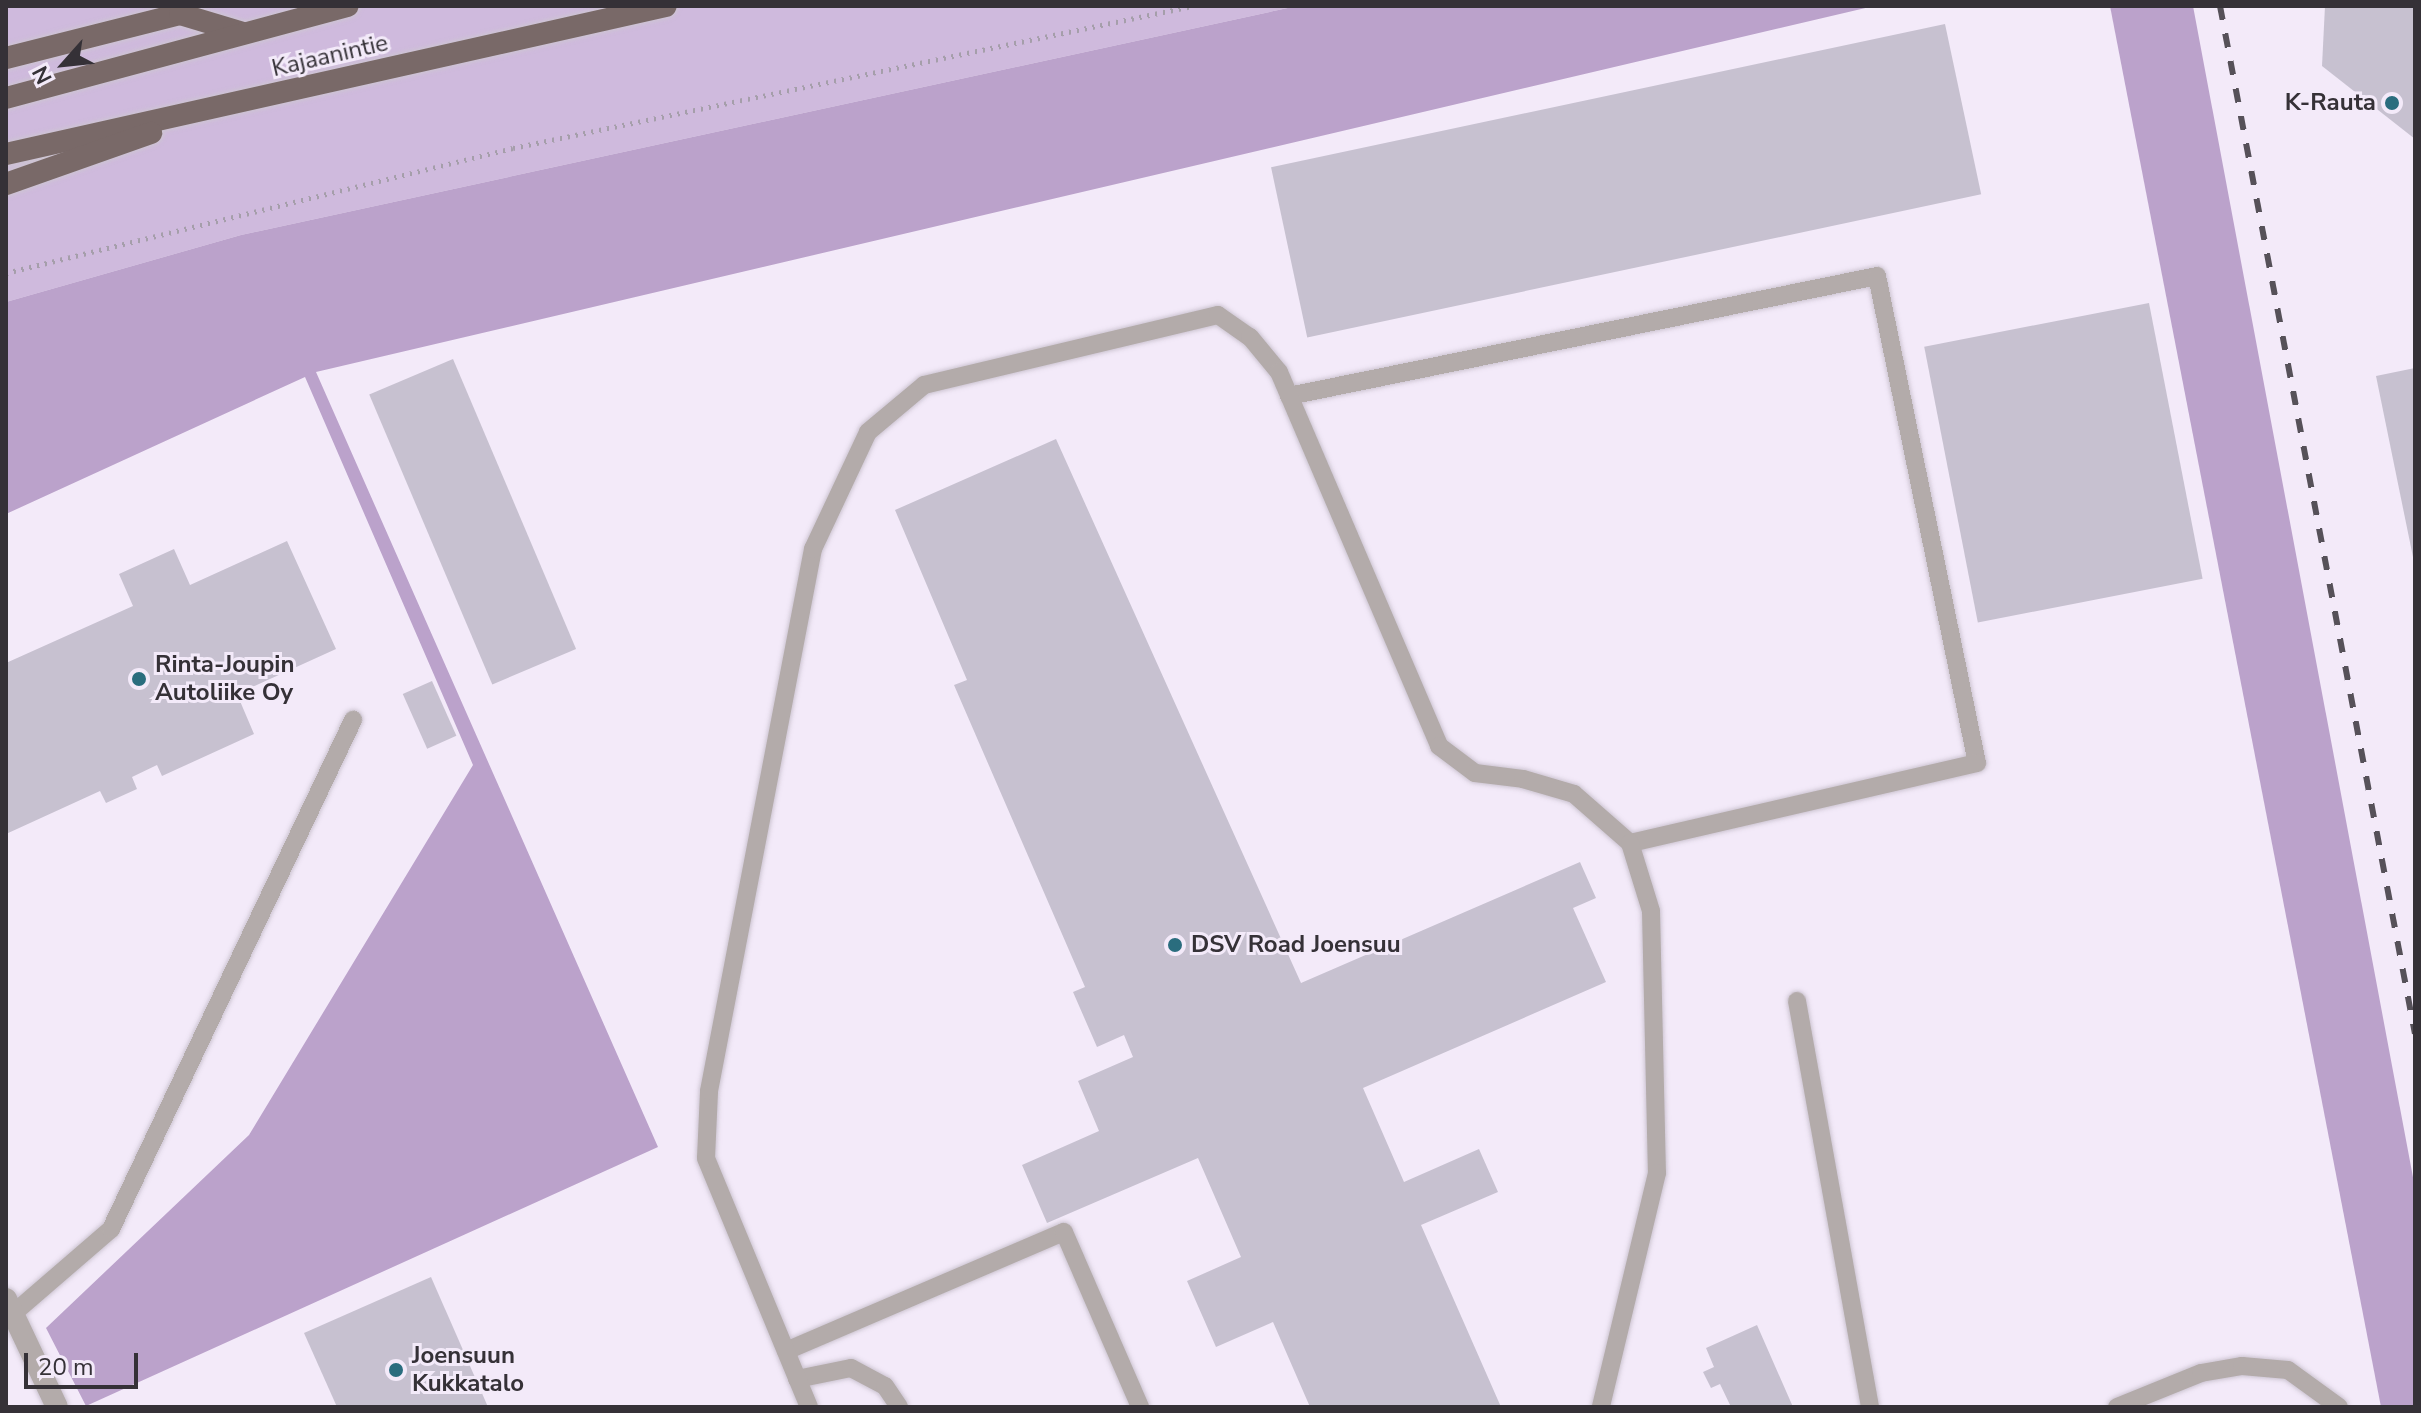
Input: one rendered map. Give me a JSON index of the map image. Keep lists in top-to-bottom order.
{
  "streets": {
    "highway": ["Kajaanintie"]
  },
  "places": [
    "K-Rauta",
    "Rinta-Joupin Autoliike Oy",
    "DSV Road Joensuu",
    "Joensuun Kukkatalo"
  ],
  "scale_bar": "20 m",
  "north": "bottom left"
}
